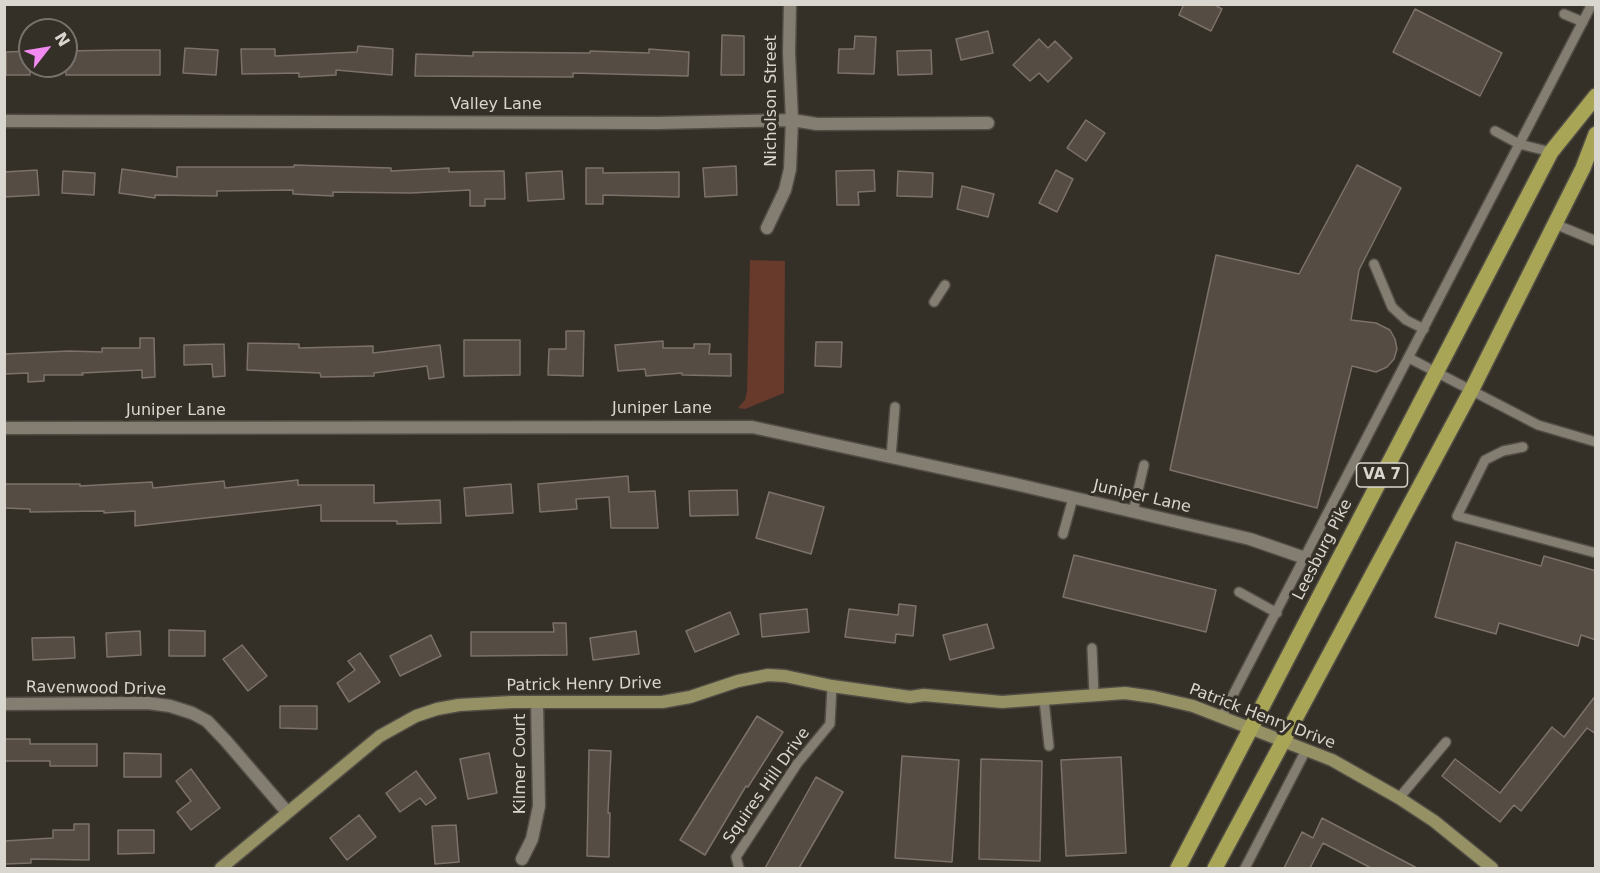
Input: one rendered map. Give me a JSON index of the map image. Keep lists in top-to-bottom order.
{
  "streets": {
    "main road": ["VA 7", "Leesburg Pike"],
    "street": [
      "Nicholson Street",
      "Valley Lane",
      "Juniper Lane",
      "Patrick Henry Drive",
      "Ravenwood Drive",
      "Kilmer Court"
    ],
    "lane": ["Squires Hill Drive"]
  },
  "crossings": [
    ["Nicholson Street", "Valley Lane"],
    ["VA 7", "Patrick Henry Drive"],
    ["Leesburg Pike", "Patrick Henry Drive"],
    ["Patrick Henry Drive", "Ravenwood Drive"],
    ["Patrick Henry Drive", "Kilmer Court"],
    ["Patrick Henry Drive", "Squires Hill Drive"]
  ],
  "north": "top right"
}
